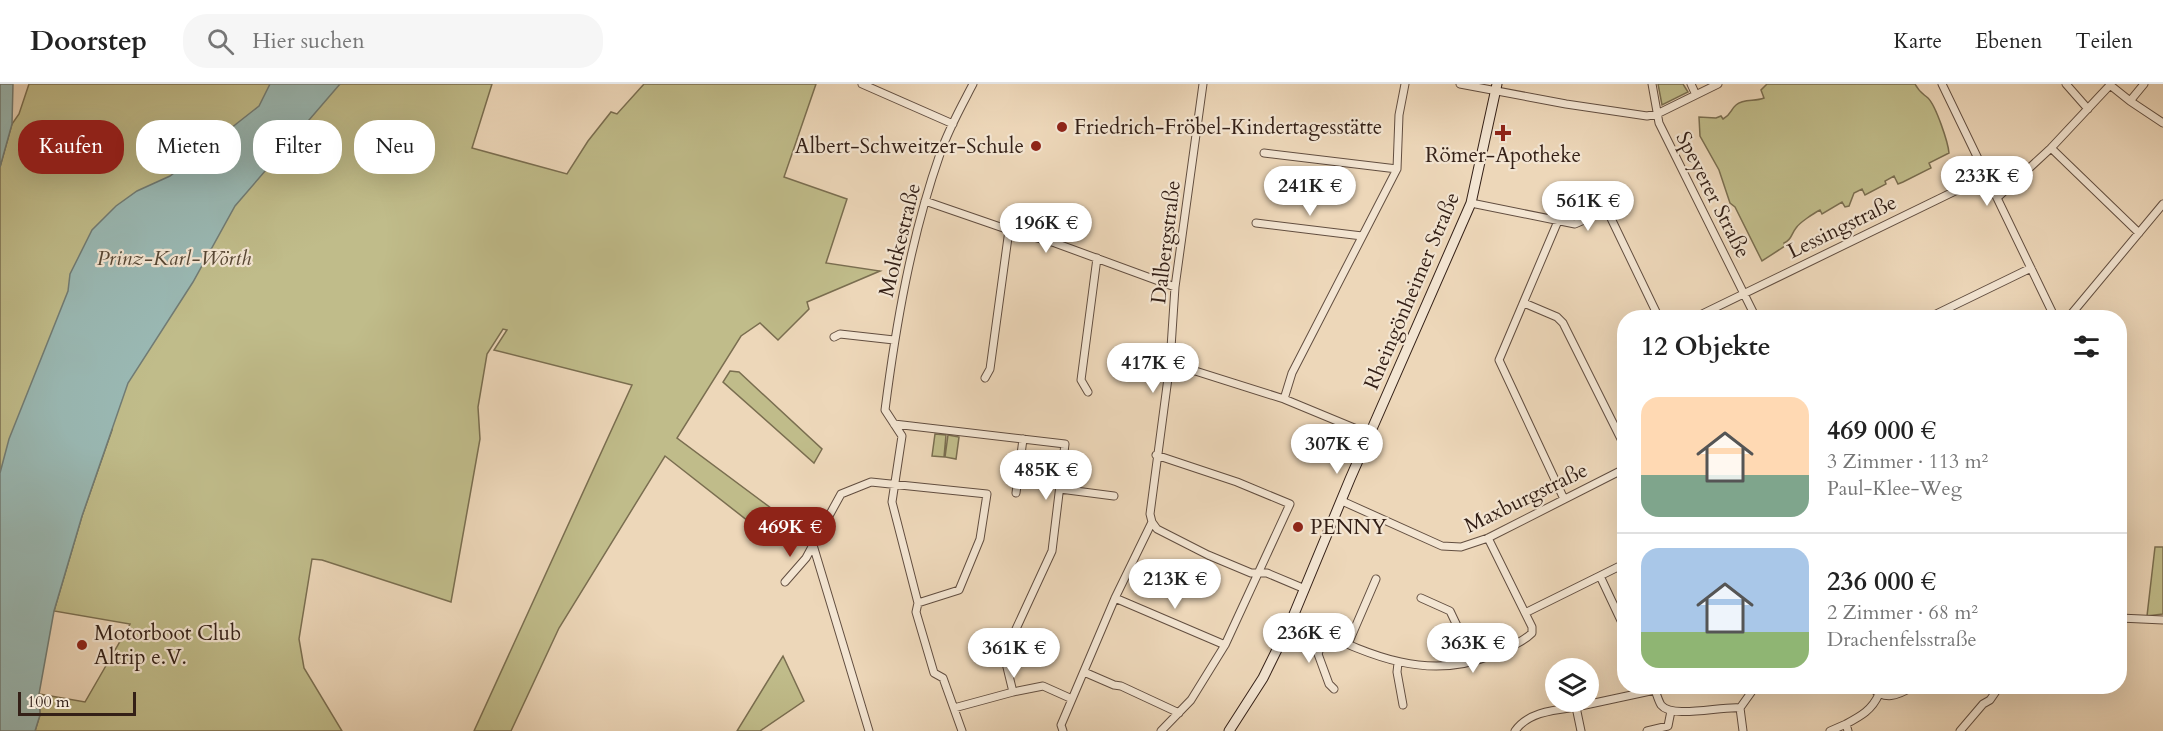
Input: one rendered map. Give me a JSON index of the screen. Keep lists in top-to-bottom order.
{
  "streets": {
    "street": [
      "Speyerer Straße",
      "Lessingstraße",
      "Moltkestraße",
      "Dalbergstraße",
      "Rheingönheimer Straße",
      "Maxburgstraße"
    ]
  },
  "crossings": [
    ["Speyerer Straße", "Lessingstraße"],
    ["Rheingönheimer Straße", "Maxburgstraße"]
  ],
  "parks": ["Prinz-Karl-Wörth"],
  "places": {
    "other": [
      "Friedrich-Fröbel-Kindertagesstätte",
      "Albert-Schweitzer-Schule",
      "PENNY",
      "Motorboot Club Altrip e.V."
    ],
    "health": ["Römer-Apotheke"]
  },
  "scale_bar": "100 m",
  "page": {
    "header": "Doorstep",
    "search": "Hier suchen",
    "nav": ["Karte", "Ebenen", "Teilen"],
    "chip": [
      "Kaufen",
      "Mieten",
      "Filter",
      "Neu"
    ],
    "price": [
      "233K €",
      "241K €",
      "561K €",
      "196K €",
      "417K €",
      "307K €",
      "485K €",
      "469K €",
      "213K €",
      "236K €",
      "363K €",
      "361K €"
    ],
    "heading": "12 Objekte",
    "list": [
      {
        "name": "469 000 €",
        "note": "3 Zimmer · 113 m² · Paul-Klee-Weg"
      },
      {
        "name": "236 000 €",
        "note": "2 Zimmer · 68 m² · Drachenfelsstraße"
      }
    ],
    "scale": "100 m"
  }
}
